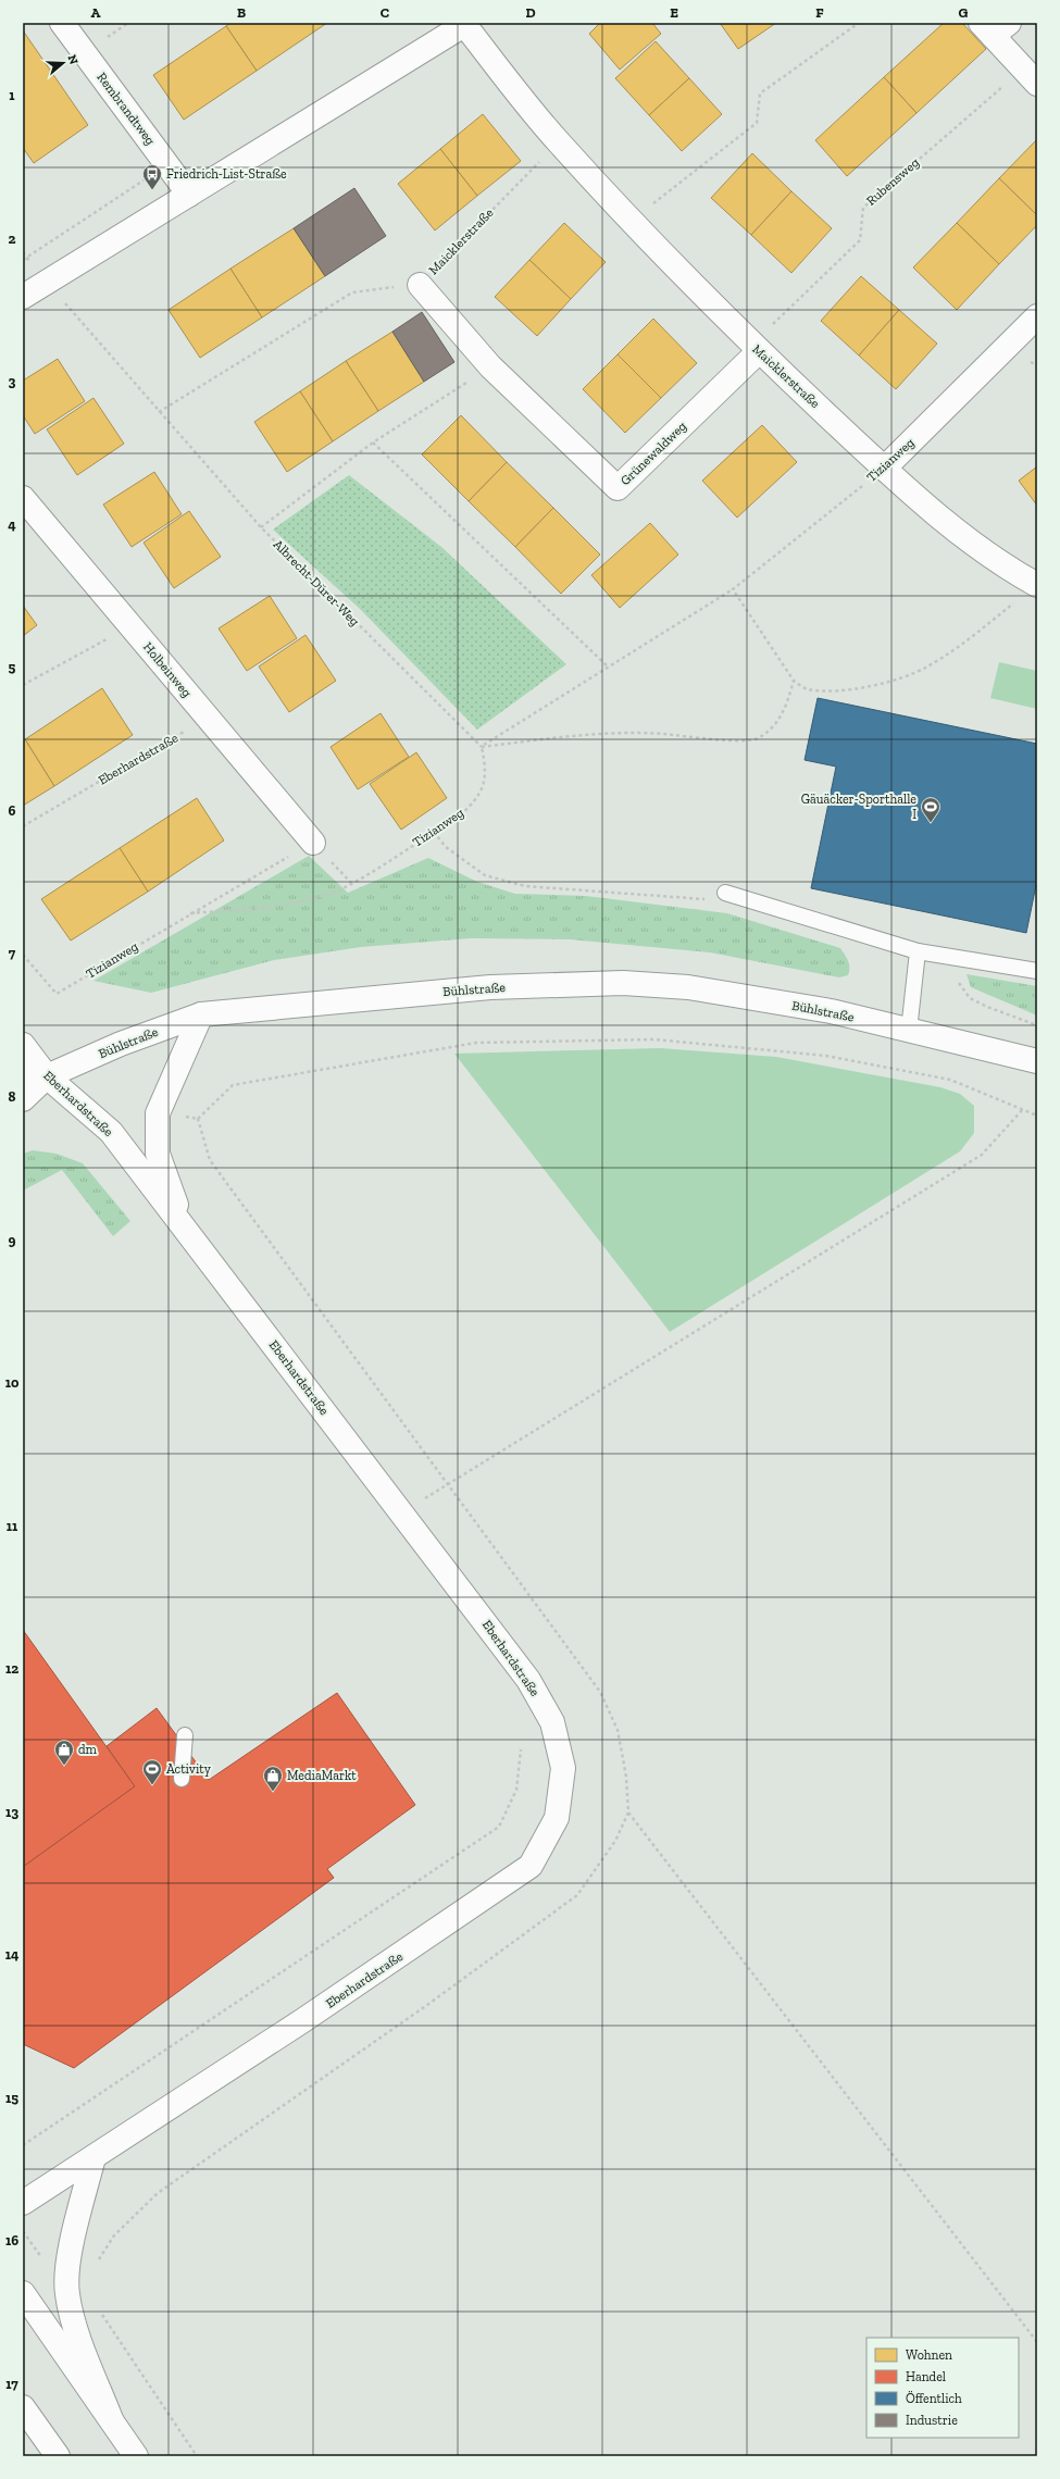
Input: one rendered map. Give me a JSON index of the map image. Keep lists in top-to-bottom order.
{
  "streets": {
    "main road": [
      "Rembrandtweg",
      "Maicklerstraße",
      "Grünewaldweg",
      "Tizianweg",
      "Holbeinweg",
      "Eberhardstraße",
      "Bühlstraße"
    ],
    "path": ["Rubensweg", "Albrecht-Dürer-Weg"]
  },
  "crossings": [
    ["Rubensweg", "Maicklerstraße"],
    ["Rubensweg", "Grünewaldweg"],
    ["Maicklerstraße", "Grünewaldweg"],
    ["Maicklerstraße", "Tizianweg"],
    ["Tizianweg", "Albrecht-Dürer-Weg"],
    ["Tizianweg", "Holbeinweg"],
    ["Holbeinweg", "Eberhardstraße"],
    ["Eberhardstraße", "Bühlstraße"]
  ],
  "places": {
    "bus stop": ["Friedrich-List-Straße"],
    "sports": ["Gäuäcker-Sporthalle I", "Activity"],
    "shop": ["dm", "MediaMarkt"]
  },
  "legend": [
    "Wohnen",
    "Handel",
    "Öffentlich",
    "Industrie"
  ],
  "north": "right",
  "grid": {
    "columns": [
      "A",
      "B",
      "C",
      "D",
      "E",
      "F",
      "G"
    ],
    "rows": [
      "1",
      "2",
      "3",
      "4",
      "5",
      "6",
      "7",
      "8",
      "9",
      "10",
      "11",
      "12",
      "13",
      "14",
      "15",
      "16",
      "17"
    ]
  }
}
